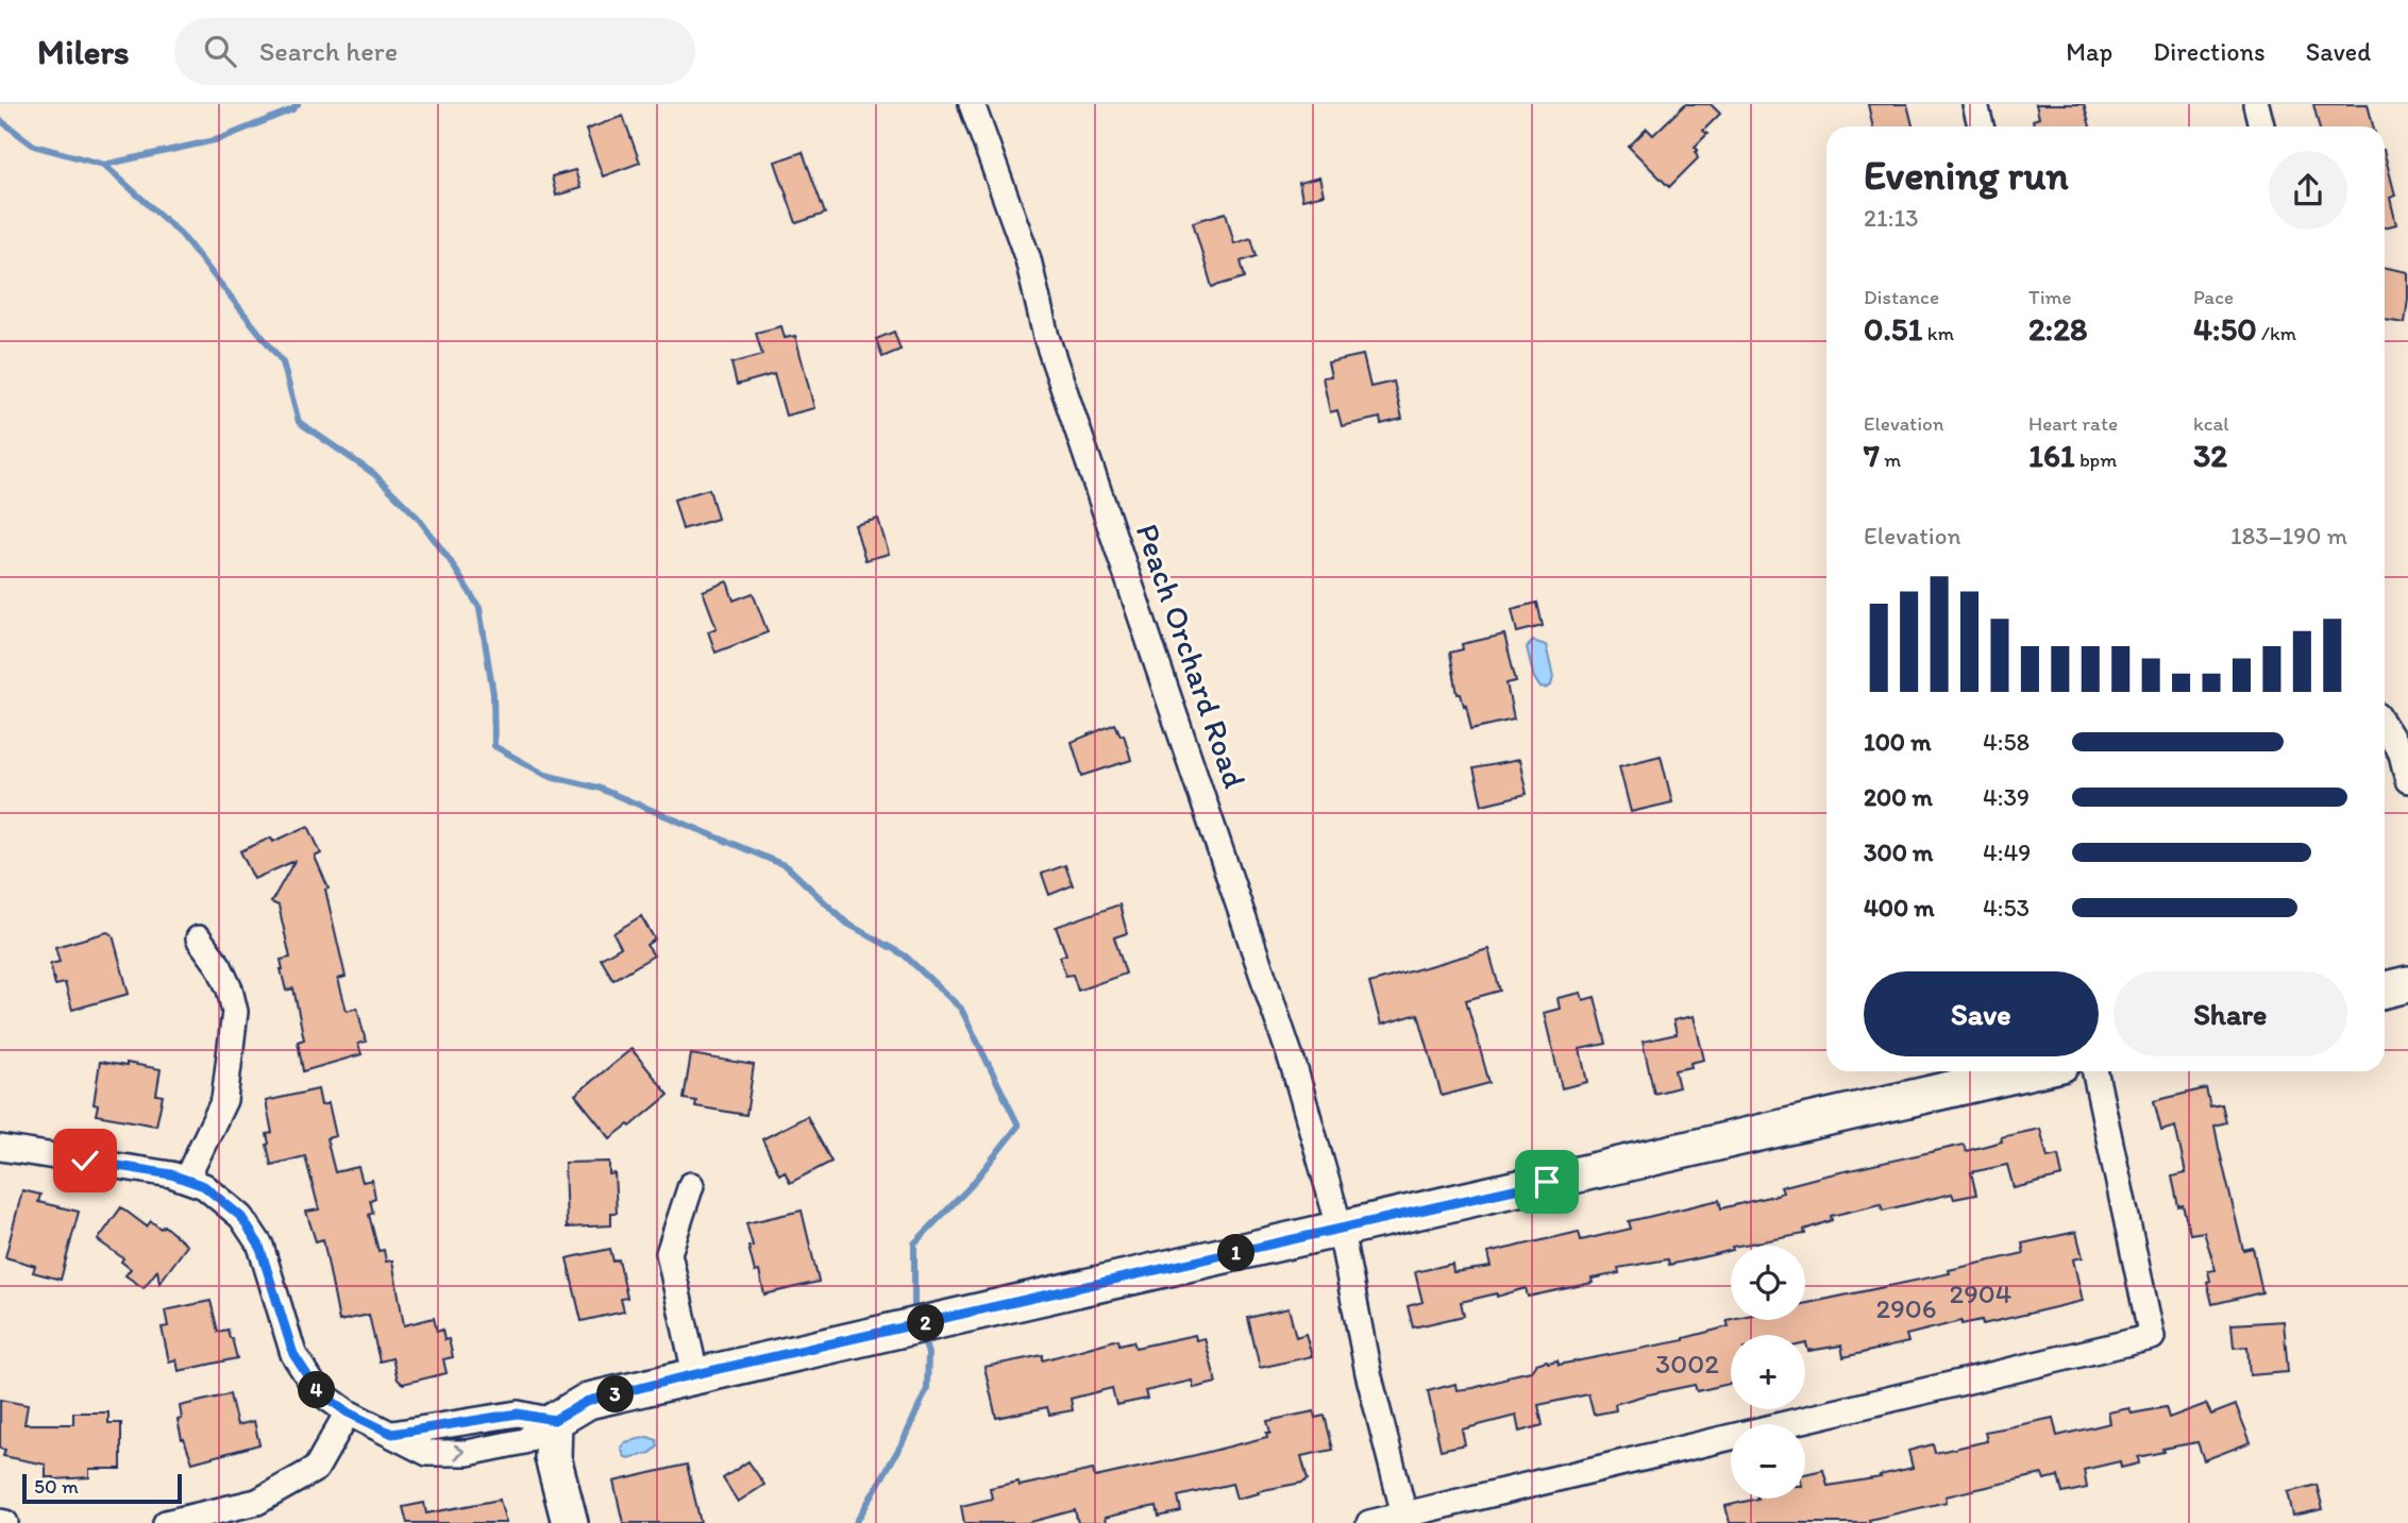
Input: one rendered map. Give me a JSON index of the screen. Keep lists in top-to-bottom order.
{
  "streets": {
    "street": ["Peach Orchard Road"]
  },
  "house_numbers": ["2904", "2906", "3002"],
  "scale_bar": "50 m",
  "page": {
    "header": "Milers",
    "search": "Search here",
    "nav": ["Map", "Directions", "Saved"],
    "heading": ["Evening run", "21:13"],
    "stats": [
      ["Distance", "0.51 km"],
      ["Time", "2:28"],
      ["Pace", "4:50 /km"],
      ["Elevation", "7 m"],
      ["Heart rate", "161 bpm"],
      ["kcal", "32"]
    ],
    "chart": ["Elevation", "183–190 m"],
    "list": [
      {
        "name": "100 m",
        "note": "4:58"
      },
      {
        "name": "200 m",
        "note": "4:39"
      },
      {
        "name": "300 m",
        "note": "4:49"
      },
      {
        "name": "400 m",
        "note": "4:53"
      }
    ],
    "buttons": ["Save", "Share"],
    "pins": [
      "1",
      "2",
      "4",
      "3"
    ],
    "map_buttons": ["+", "−"],
    "scale": "50 m"
  }
}
